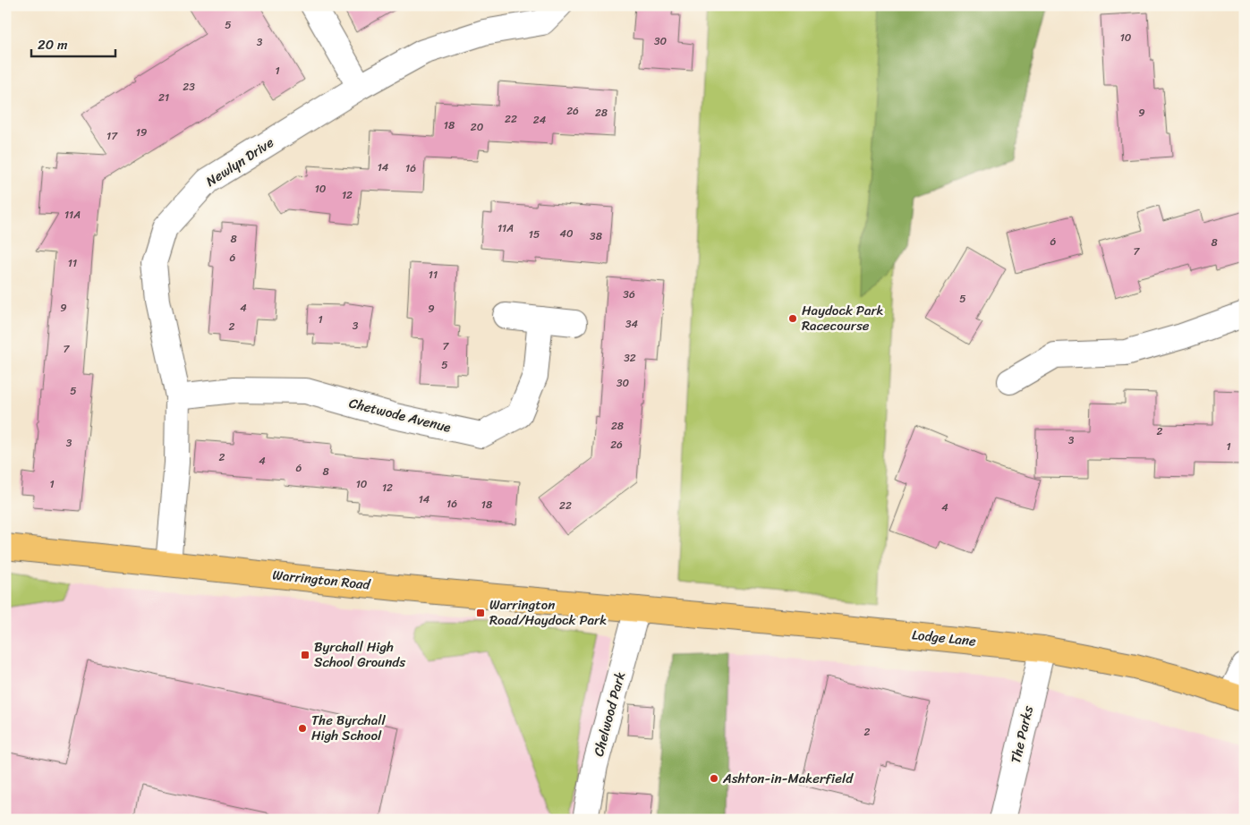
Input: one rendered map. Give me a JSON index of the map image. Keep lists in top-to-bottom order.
{
  "streets": {
    "main road": ["Warrington Road", "Lodge Lane"],
    "street": [
      "Newlyn Drive",
      "Chetwode Avenue",
      "Chelwood Park",
      "The Parks"
    ]
  },
  "crossings": [
    ["Newlyn Drive", "Chetwode Avenue"],
    ["Newlyn Drive", "Warrington Road"],
    ["Warrington Road", "Lodge Lane"],
    ["Warrington Road", "Chelwood Park"],
    ["Lodge Lane", "Chelwood Park"],
    ["Lodge Lane", "The Parks"]
  ],
  "places": {
    "other": ["Haydock Park Racecourse", "The Byrchall High School", "Ashton-in-Makerfield"],
    "transit": ["Warrington Road/Haydock Park", "Byrchall High School Grounds"]
  },
  "house_numbers": [
    "5",
    "10",
    "30",
    "3",
    "1",
    "23",
    "21",
    "26",
    "28",
    "9",
    "22",
    "24",
    "18",
    "20",
    "19",
    "17",
    "14",
    "16",
    "10",
    "12",
    "11A",
    "11A",
    "40",
    "15",
    "38",
    "8",
    "6",
    "8",
    "7",
    "6",
    "11",
    "11",
    "36",
    "5",
    "9",
    "4",
    "9",
    "1",
    "34",
    "3",
    "2",
    "7",
    "7",
    "32",
    "5",
    "30",
    "5",
    "28",
    "2",
    "3",
    "3",
    "26",
    "1",
    "2",
    "4",
    "6",
    "8",
    "1",
    "10",
    "12",
    "14",
    "16",
    "18",
    "22",
    "4",
    "2"
  ],
  "scale_bar": "20 m"
}
